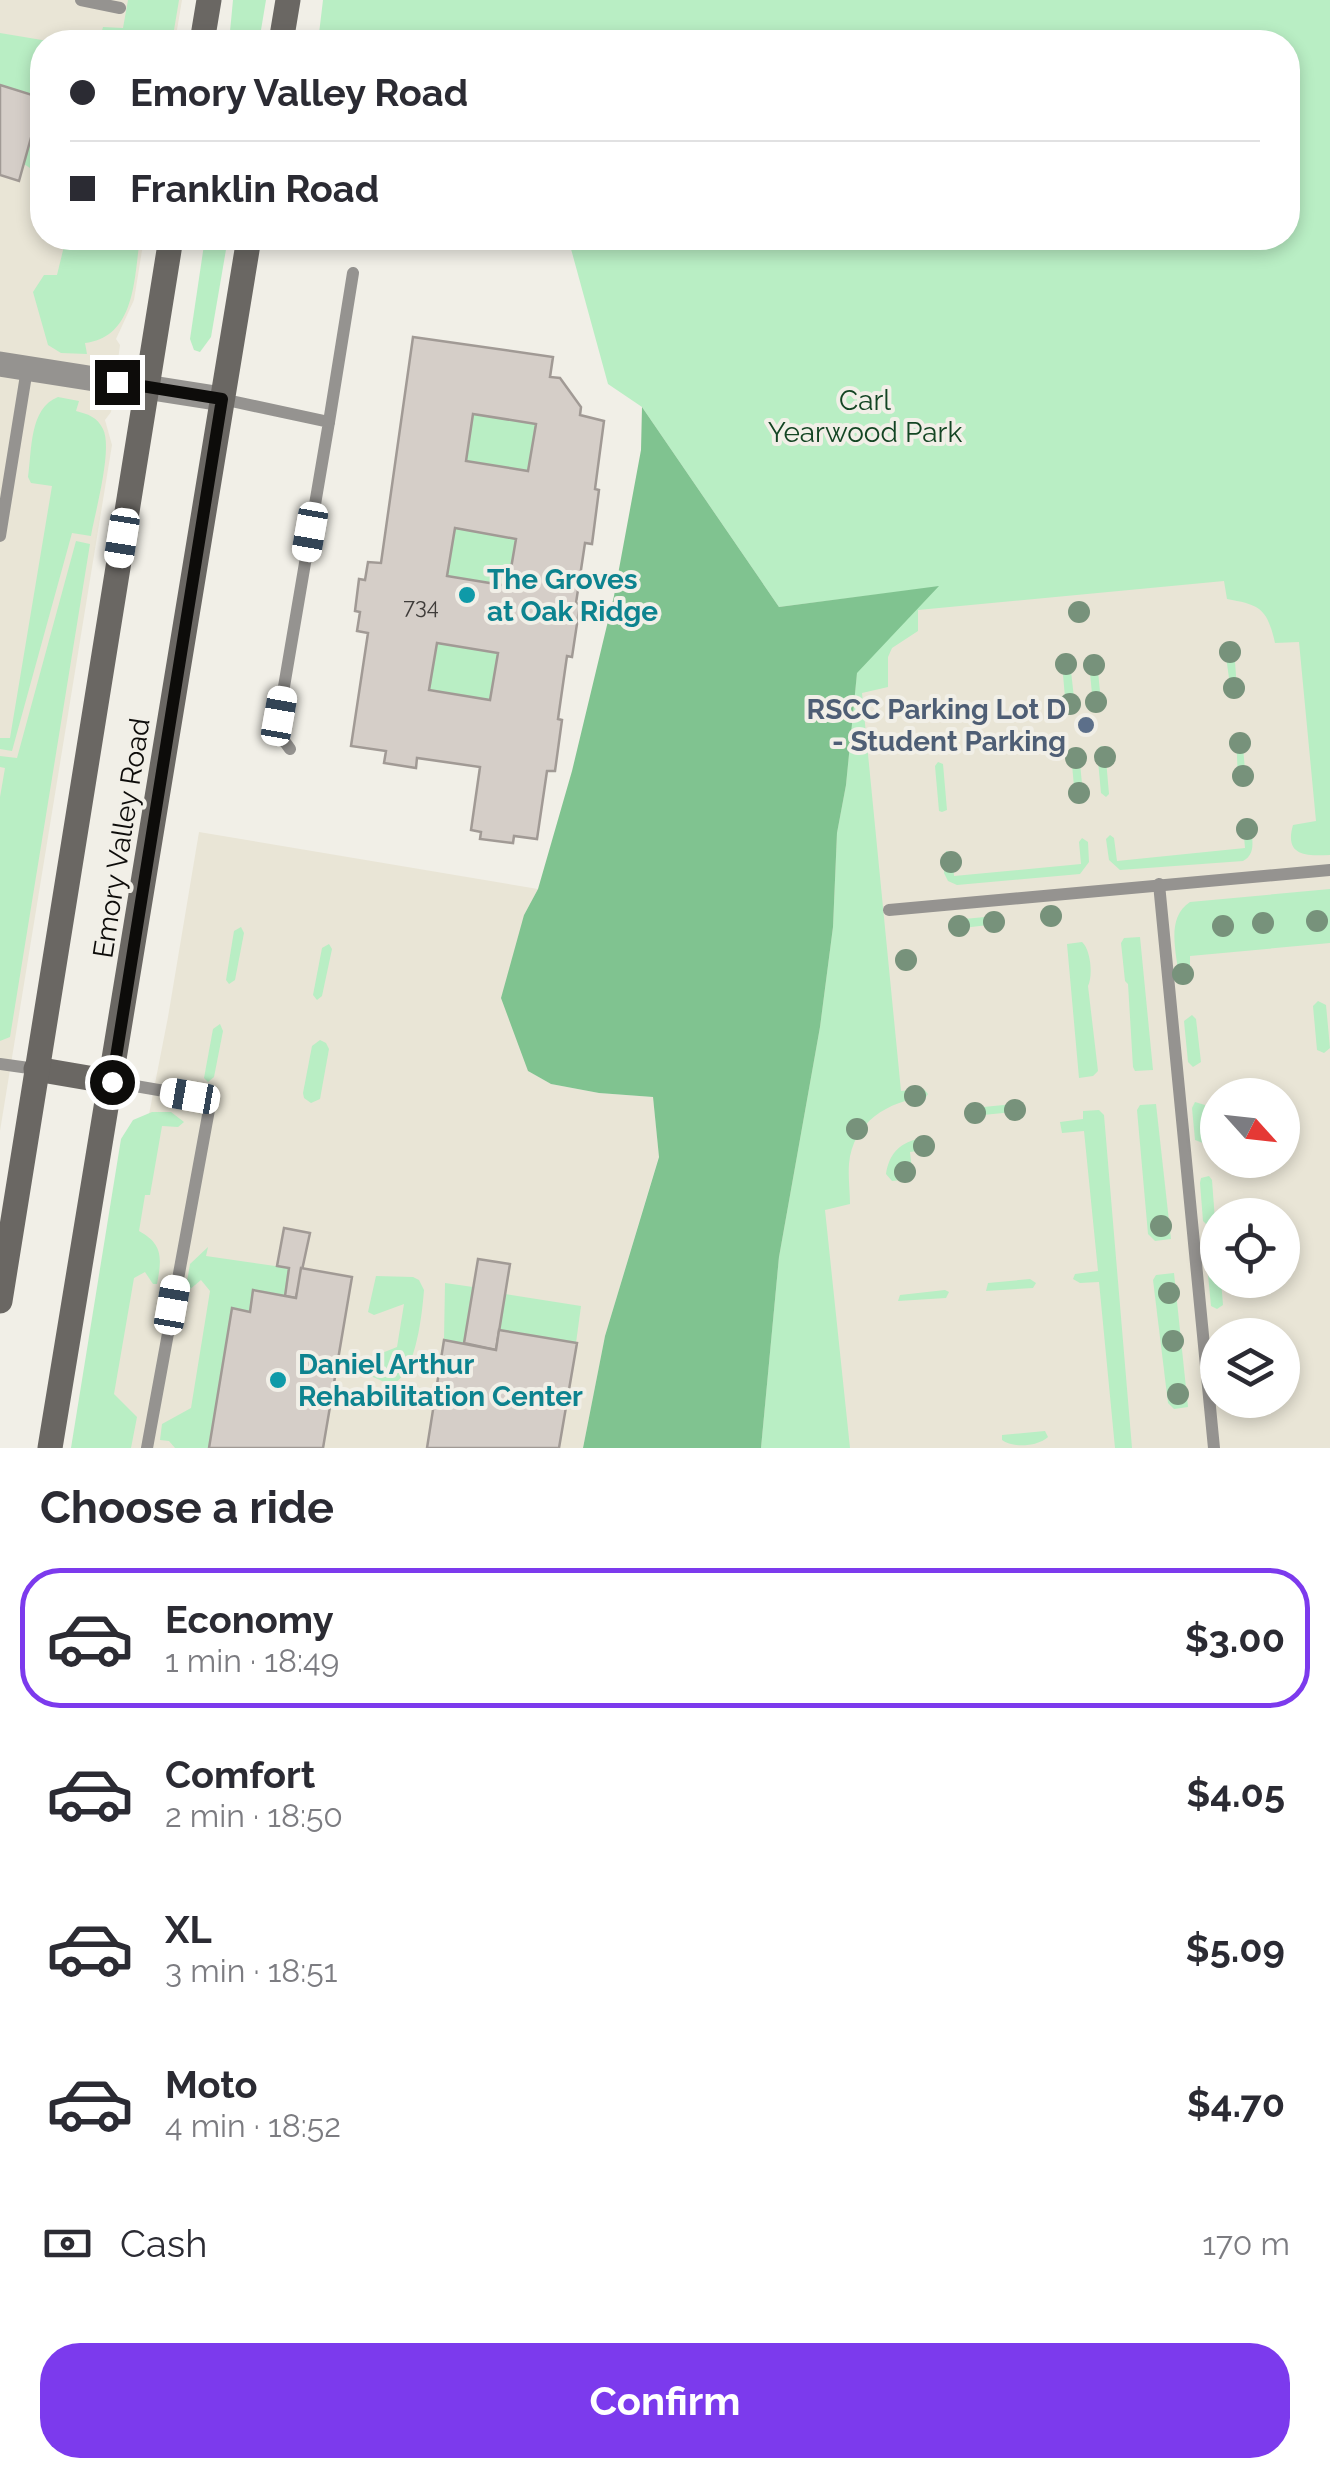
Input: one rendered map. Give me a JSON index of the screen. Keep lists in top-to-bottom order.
{
  "streets": {
    "main road": ["Emory Valley Road"]
  },
  "parks": ["Carl Yearwood Park"],
  "places": ["The Groves at Oak Ridge", "RSCC Parking Lot D - Student Parking", "Daniel Arthur Rehabilitation Center"],
  "house_numbers": ["734"],
  "north": "bottom right",
  "page": {
    "banner": ["Emory Valley Road", "Franklin Road"],
    "heading": "Choose a ride",
    "list": [
      {
        "name": "Economy",
        "note": "1 min · 18:49",
        "value": "$3.00"
      },
      {
        "name": "Comfort",
        "note": "2 min · 18:50",
        "value": "$4.05"
      },
      {
        "name": "XL",
        "note": "3 min · 18:51",
        "value": "$5.09"
      },
      {
        "name": "Moto",
        "note": "4 min · 18:52",
        "value": "$4.70"
      }
    ],
    "pay": ["Cash", "170 m"],
    "buttons": "Confirm"
  }
}
